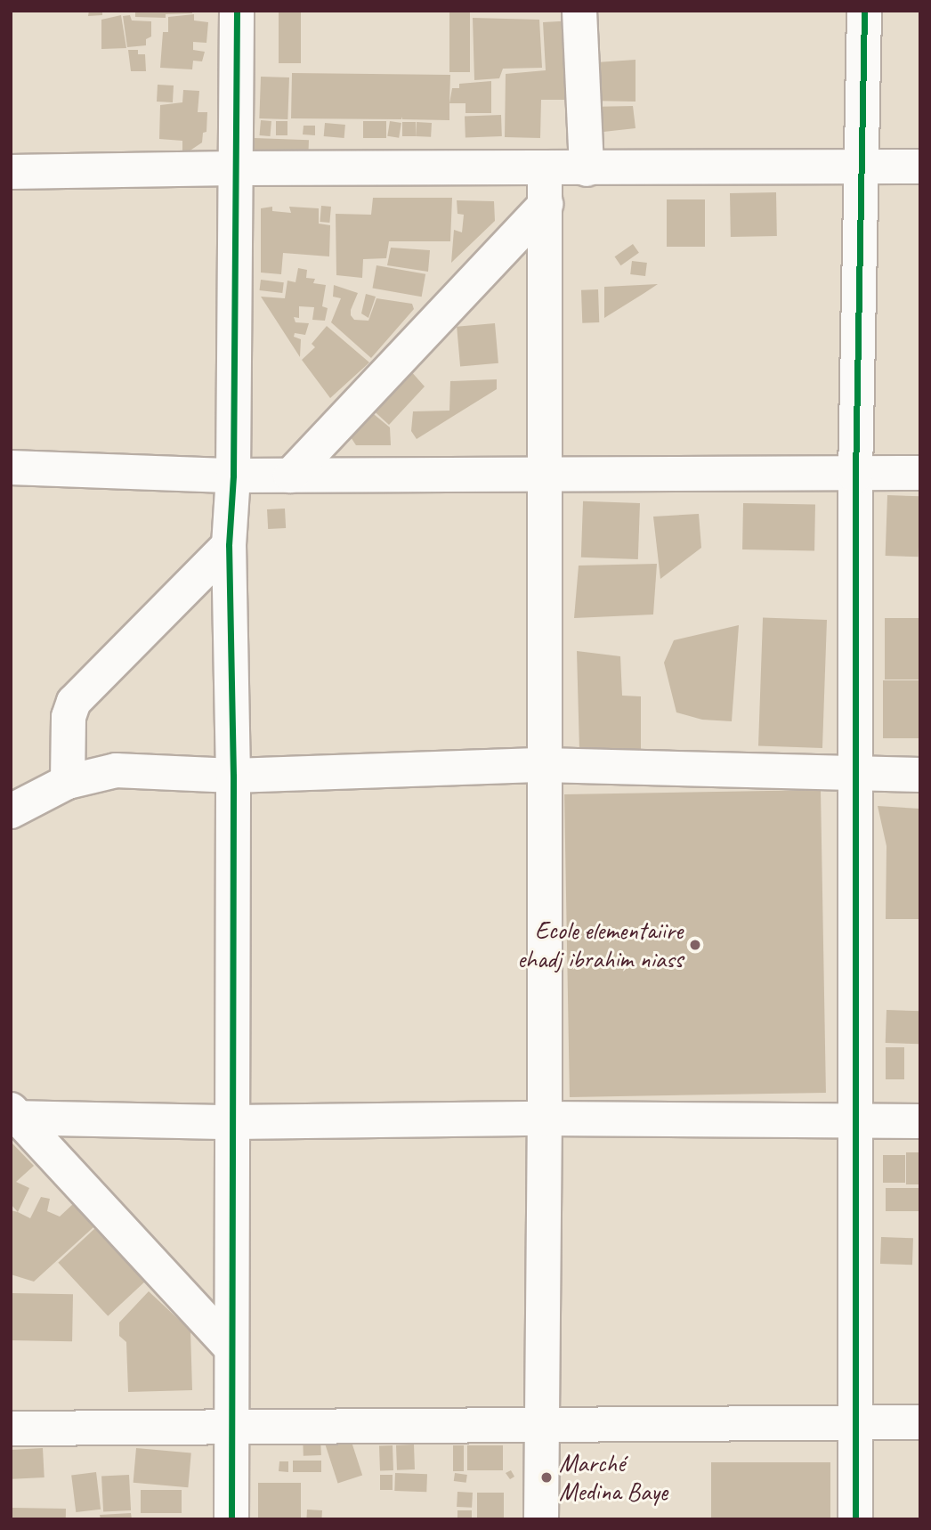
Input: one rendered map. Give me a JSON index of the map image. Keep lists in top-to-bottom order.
{
  "places": ["Ecole elementaiire ehadj ibrahim niass", "Marché Medina Baye"]
}
